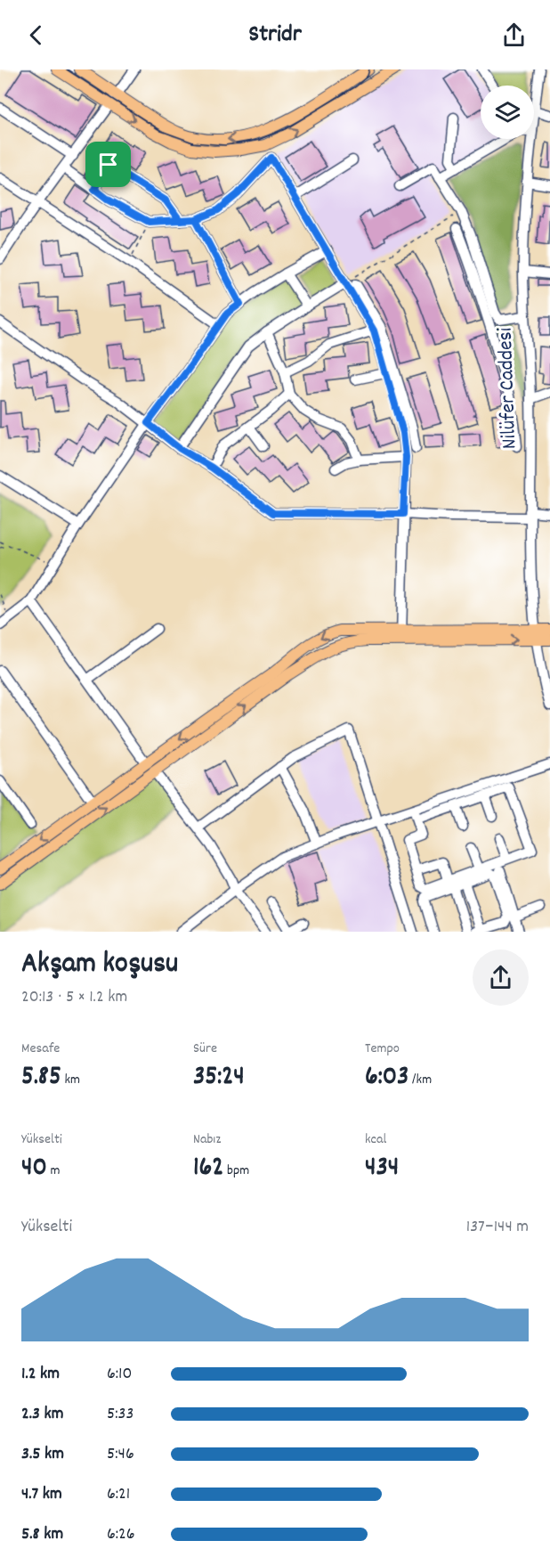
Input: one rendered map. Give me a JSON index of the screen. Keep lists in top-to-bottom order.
{
  "streets": {
    "street": ["Nilüfer Caddesi"]
  },
  "page": {
    "header": "Stridr",
    "heading": ["Akşam koşusu", "20:13 · 5 × 1.2 km"],
    "stats": [
      ["Mesafe", "5.85 km"],
      ["Süre", "35:24"],
      ["Tempo", "6:03 /km"],
      ["Yükselti", "40 m"],
      ["Nabız", "162 bpm"],
      ["kcal", "434"]
    ],
    "chart": ["Yükselti", "137–144 m"],
    "list": [
      {
        "name": "1.2 km",
        "note": "6:10"
      },
      {
        "name": "2.3 km",
        "note": "5:33"
      },
      {
        "name": "3.5 km",
        "note": "5:46"
      },
      {
        "name": "4.7 km",
        "note": "6:21"
      },
      {
        "name": "5.8 km",
        "note": "6:26"
      }
    ]
  }
}
